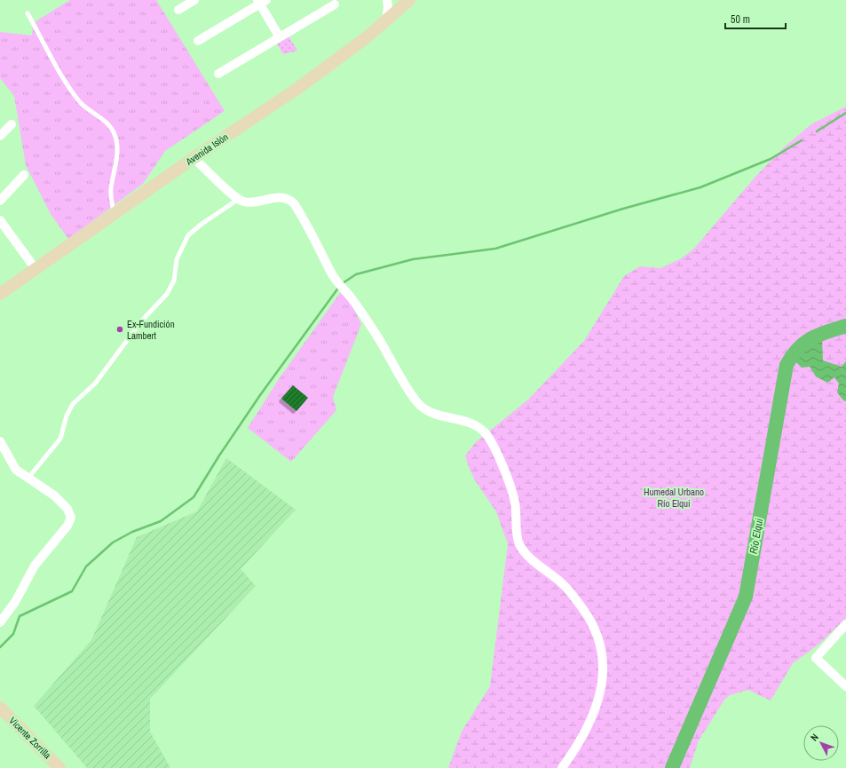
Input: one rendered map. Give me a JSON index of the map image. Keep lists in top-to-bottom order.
{
  "streets": {
    "main road": ["Avenida Islón", "Vicente Zorrilla"]
  },
  "water": ["Río Elqui"],
  "parks": ["Humedal Urbano Río Elqui"],
  "places": ["Ex-Fundición Lambert"],
  "scale_bar": "50 m",
  "north": "top left"
}
